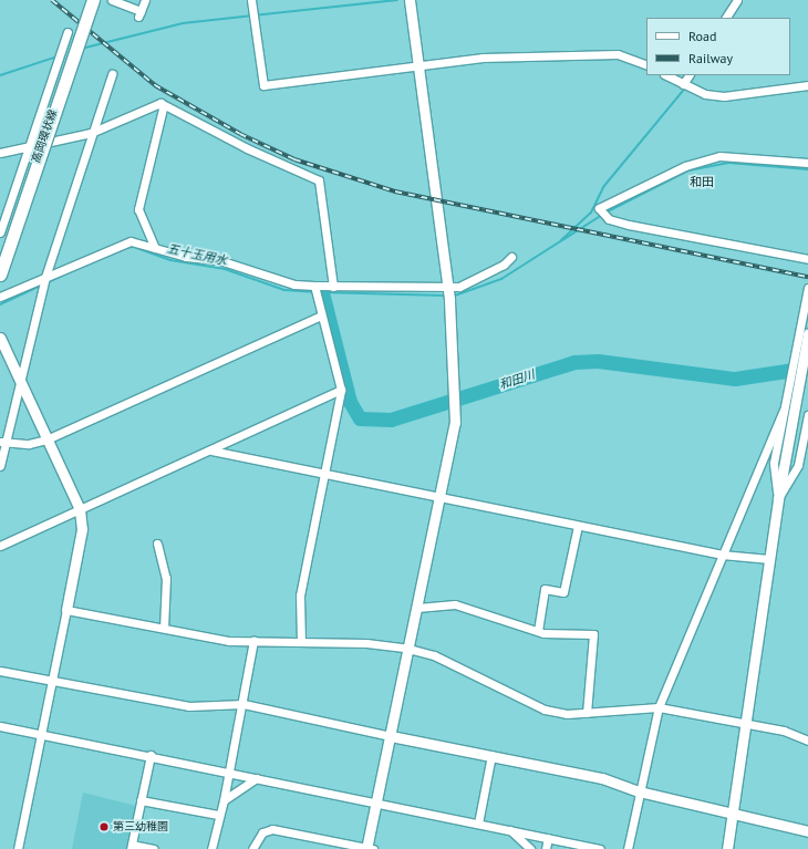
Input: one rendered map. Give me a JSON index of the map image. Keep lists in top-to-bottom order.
{
  "streets": {
    "main road": ["高岡環状線"]
  },
  "districts": ["和田"],
  "water": ["五十玉用水", "和田川"],
  "places": ["第三幼稚園"],
  "legend": ["Road", "Railway"]
}
